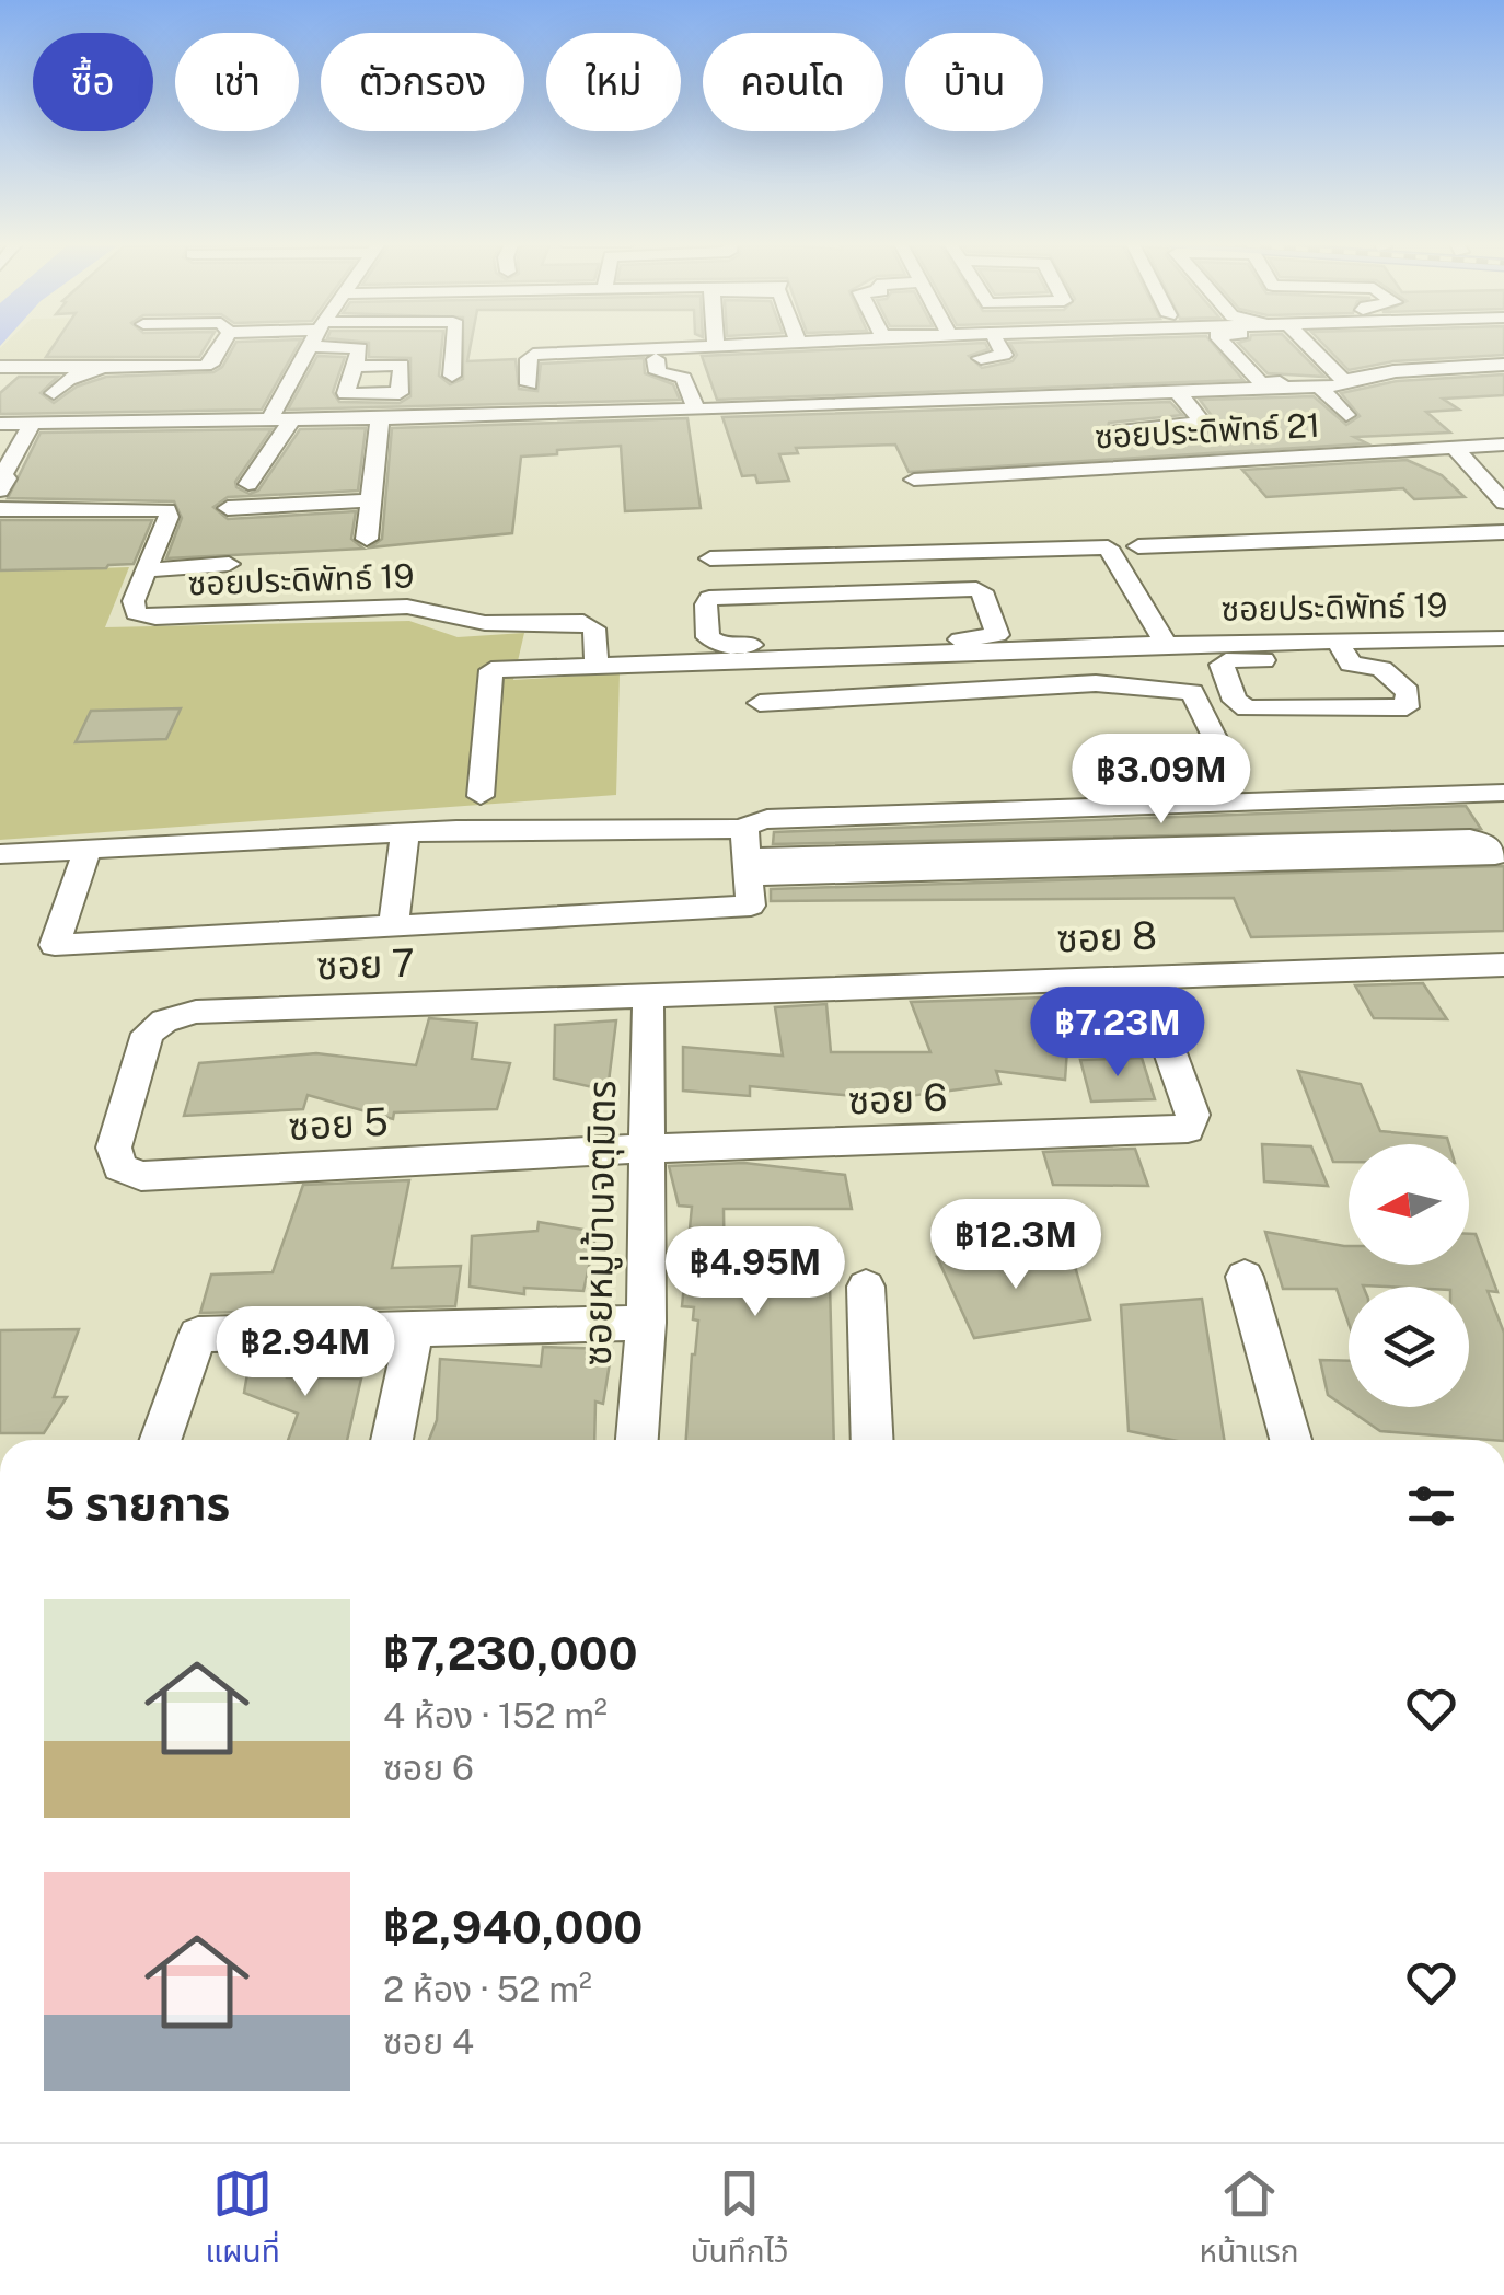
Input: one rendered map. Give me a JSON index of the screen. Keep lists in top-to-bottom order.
{
  "streets": {
    "street": [
      "ซอยประดิพัทธ์ 21",
      "ซอยประดิพัทธ์ 19",
      "ซอย 8",
      "ซอย 7",
      "ซอย 6",
      "ซอย 5",
      "ซอยหมู่บ้านจตุมิตร"
    ]
  },
  "crossings": [
    ["ซอย 8", "ซอย 7"],
    ["ซอย 8", "ซอย 6"],
    ["ซอย 8", "ซอยหมู่บ้านจตุมิตร"],
    ["ซอย 7", "ซอย 5"],
    ["ซอย 7", "ซอยหมู่บ้านจตุมิตร"],
    ["ซอย 6", "ซอย 5"],
    ["ซอย 6", "ซอยหมู่บ้านจตุมิตร"],
    ["ซอย 5", "ซอยหมู่บ้านจตุมิตร"]
  ],
  "north": "left",
  "page": {
    "chip": [
      "ซื้อ",
      "เช่า",
      "ตัวกรอง",
      "ใหม่",
      "คอนโด",
      "บ้าน"
    ],
    "price": [
      "฿3.09M",
      "฿7.23M",
      "฿12.3M",
      "฿4.95M",
      "฿2.94M"
    ],
    "heading": "5 รายการ",
    "list": [
      {
        "name": "฿7,230,000",
        "note": "4 ห้อง · 152 m² · ซอย 6"
      },
      {
        "name": "฿2,940,000",
        "note": "2 ห้อง · 52 m² · ซอย 4"
      }
    ],
    "tabs": ["แผนที่", "บันทึกไว้", "หน้าแรก"]
  }
}
